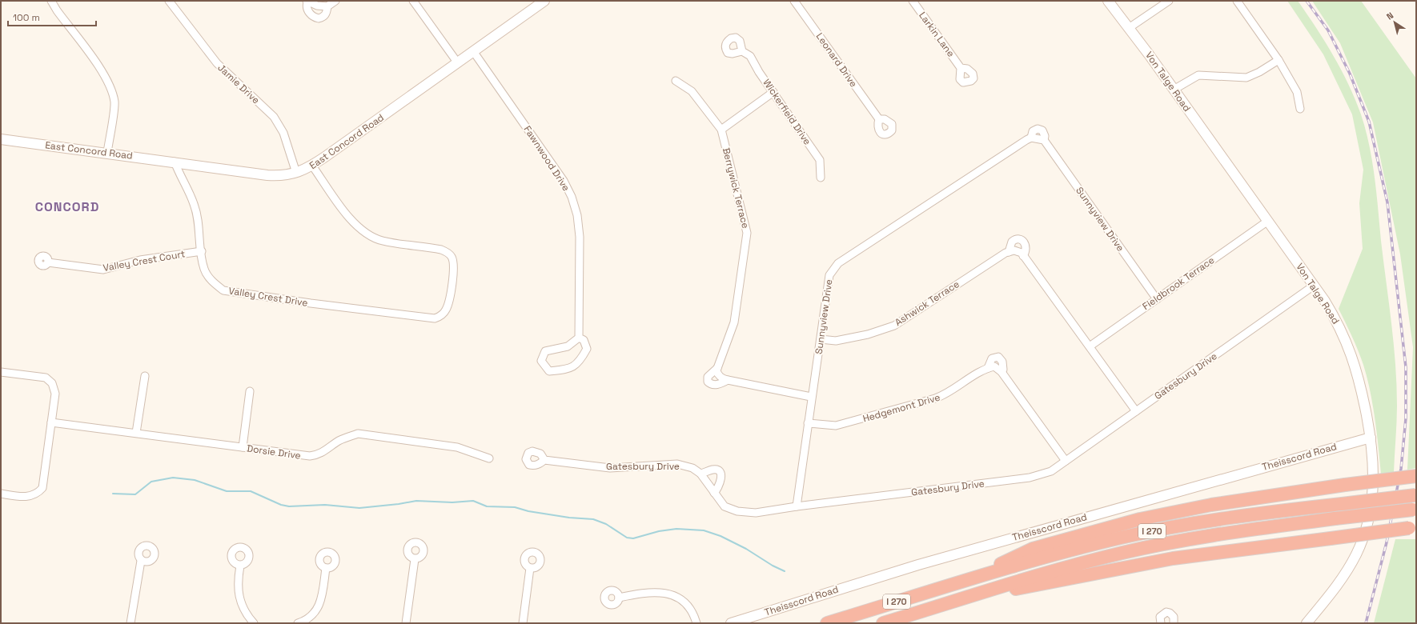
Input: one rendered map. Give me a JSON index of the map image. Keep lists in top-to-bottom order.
{
  "streets": {
    "highway": ["I 270"],
    "street": [
      "Larkin Lane",
      "Leonard Drive",
      "Von Talge Road",
      "Jamie Drive",
      "Wickerfield Drive",
      "East Concord Road",
      "Fawnwood Drive",
      "Berrywick Terrace",
      "Sunnyview Drive",
      "Valley Crest Court",
      "Fieldbrook Terrace",
      "Valley Crest Drive",
      "Ashwick Terrace",
      "Gatesbury Drive",
      "Hedgemont Drive",
      "Dorsie Drive",
      "Theisscord Road"
    ]
  },
  "crossings": [
    ["Von Talge Road", "Fieldbrook Terrace"],
    ["Von Talge Road", "Gatesbury Drive"],
    ["Von Talge Road", "Theisscord Road"],
    ["Jamie Drive", "East Concord Road"],
    ["East Concord Road", "Fawnwood Drive"],
    ["East Concord Road", "Valley Crest Drive"],
    ["Berrywick Terrace", "Sunnyview Drive"],
    ["Sunnyview Drive", "Fieldbrook Terrace"],
    ["Sunnyview Drive", "Ashwick Terrace"],
    ["Sunnyview Drive", "Gatesbury Drive"],
    ["Sunnyview Drive", "Hedgemont Drive"],
    ["Valley Crest Court", "Valley Crest Drive"],
    ["Gatesbury Drive", "Hedgemont Drive"]
  ],
  "districts": ["CONCORD"],
  "scale_bar": "100 m",
  "north": "top left"
}
